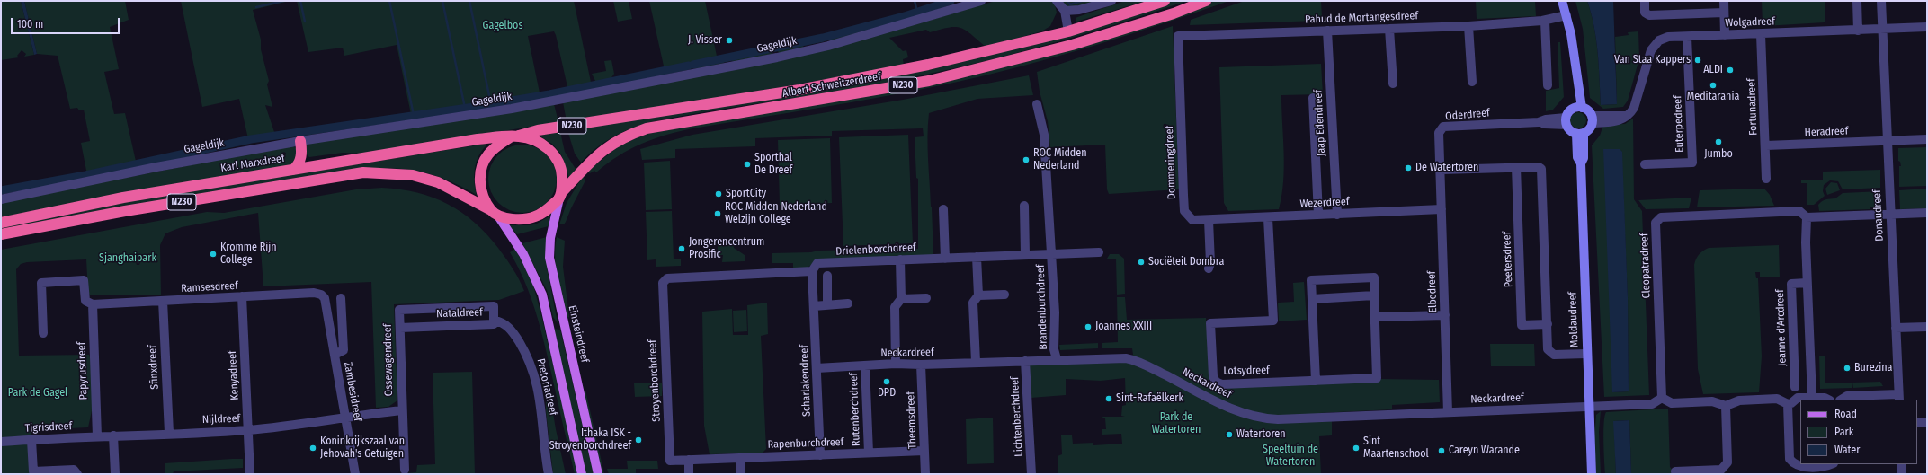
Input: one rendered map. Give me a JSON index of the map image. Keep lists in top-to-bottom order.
{
  "streets": {
    "highway": ["Albert Schweitzerdreef", "N230", "Karl Marxdreef"],
    "main road": ["Einsteindreef"],
    "street": [
      "Pahud de Mortangesdreef",
      "Wolgadreef",
      "Gageldijk",
      "Fortunadreef",
      "Oderdreef",
      "Jaap Edendreef",
      "Euterpedreef",
      "Heradreef",
      "Dommeringdreef",
      "Wezerdreef",
      "Donaudreef",
      "Drielenborchdreef",
      "Peetersdreef",
      "Cleopatradreef",
      "Ramsesdreef",
      "Elbedreef",
      "Brandenburchdreef",
      "Nataldreef",
      "Moldaudreef",
      "Jeanne d'Arcdreef",
      "Neckardreef",
      "Ossewagendreef",
      "Sfinxdreef",
      "Papyrusdreef",
      "Lotsydreef",
      "Kenyadreef",
      "Stroyenborchdreef",
      "Scharlakendreef",
      "Pretoriadreef",
      "Zambesidreef",
      "Rutenberchdreef",
      "Lichtenberchdreef",
      "Nijldreef",
      "Theemsdreef",
      "Tigrisdreef",
      "Rapenburchdreef"
    ]
  },
  "crossings": [
    ["Pahud de Mortangesdreef", "Jaap Edendreef"],
    ["Pahud de Mortangesdreef", "Dommeringdreef"],
    ["Wolgadreef", "Fortunadreef"],
    ["Wolgadreef", "Oderdreef"],
    ["Wolgadreef", "Euterpedreef"],
    ["Wolgadreef", "Donaudreef"],
    ["Wolgadreef", "Moldaudreef"],
    ["Albert Schweitzerdreef", "N230"],
    ["Albert Schweitzerdreef", "Karl Marxdreef"],
    ["Albert Schweitzerdreef", "Einsteindreef"],
    ["N230", "Karl Marxdreef"],
    ["N230", "Einsteindreef"],
    ["Fortunadreef", "Heradreef"],
    ["Oderdreef", "Elbedreef"],
    ["Oderdreef", "Moldaudreef"],
    ["Jaap Edendreef", "Wezerdreef"],
    ["Heradreef", "Donaudreef"],
    ["Dommeringdreef", "Wezerdreef"],
    ["Karl Marxdreef", "Einsteindreef"],
    ["Wezerdreef", "Elbedreef"],
    ["Wezerdreef", "Lotsydreef"],
    ["Drielenborchdreef", "Brandenburchdreef"],
    ["Drielenborchdreef", "Stroyenborchdreef"],
    ["Drielenborchdreef", "Scharlakendreef"],
    ["Cleopatradreef", "Neckardreef"],
    ["Ramsesdreef", "Sfinxdreef"],
    ["Ramsesdreef", "Papyrusdreef"],
    ["Ramsesdreef", "Kenyadreef"],
    ["Ramsesdreef", "Zambesidreef"],
    ["Elbedreef", "Neckardreef"],
    ["Brandenburchdreef", "Neckardreef"],
    ["Nataldreef", "Ossewagendreef"],
    ["Nataldreef", "Pretoriadreef"],
    ["Moldaudreef", "Neckardreef"],
    ["Neckardreef", "Scharlakendreef"],
    ["Neckardreef", "Rutenberchdreef"],
    ["Neckardreef", "Lichtenberchdreef"],
    ["Neckardreef", "Theemsdreef"],
    ["Ossewagendreef", "Zambesidreef"],
    ["Ossewagendreef", "Nijldreef"],
    ["Sfinxdreef", "Nijldreef"],
    ["Papyrusdreef", "Nijldreef"],
    ["Papyrusdreef", "Tigrisdreef"],
    ["Kenyadreef", "Nijldreef"],
    ["Stroyenborchdreef", "Scharlakendreef"],
    ["Stroyenborchdreef", "Rapenburchdreef"],
    ["Scharlakendreef", "Rapenburchdreef"],
    ["Zambesidreef", "Nijldreef"],
    ["Rutenberchdreef", "Rapenburchdreef"],
    ["Nijldreef", "Tigrisdreef"],
    ["Theemsdreef", "Rapenburchdreef"]
  ],
  "parks": [
    "Gagelbos",
    "Sjanghaipark",
    "Park de Gagel",
    "Park de Watertoren",
    "Speeltuin de Watertoren"
  ],
  "places": [
    "J. Visser",
    "Van Staa Kappers",
    "ALDI",
    "Meditarania",
    "Jumbo",
    "ROC Midden Nederland",
    "Sporthal De Dreef",
    "De Watertoren",
    "SportCity",
    "ROC Midden Nederland Welzijn College",
    "Jongerencentrum Prosific",
    "Kromme Rijn College",
    "Sociëteit Dombra",
    "Joannes XXIII",
    "Burezina",
    "DPD",
    "Sint-Rafaëlkerk",
    "Watertoren",
    "Ithaka ISK - Stroyenborchdreef",
    "Koninkrijkszaal van Jehovah's Getuigen",
    "Sint Maartenschool",
    "Careyn Warande"
  ],
  "legend": ["Road", "Park", "Water"],
  "scale_bar": "100 m"
}
